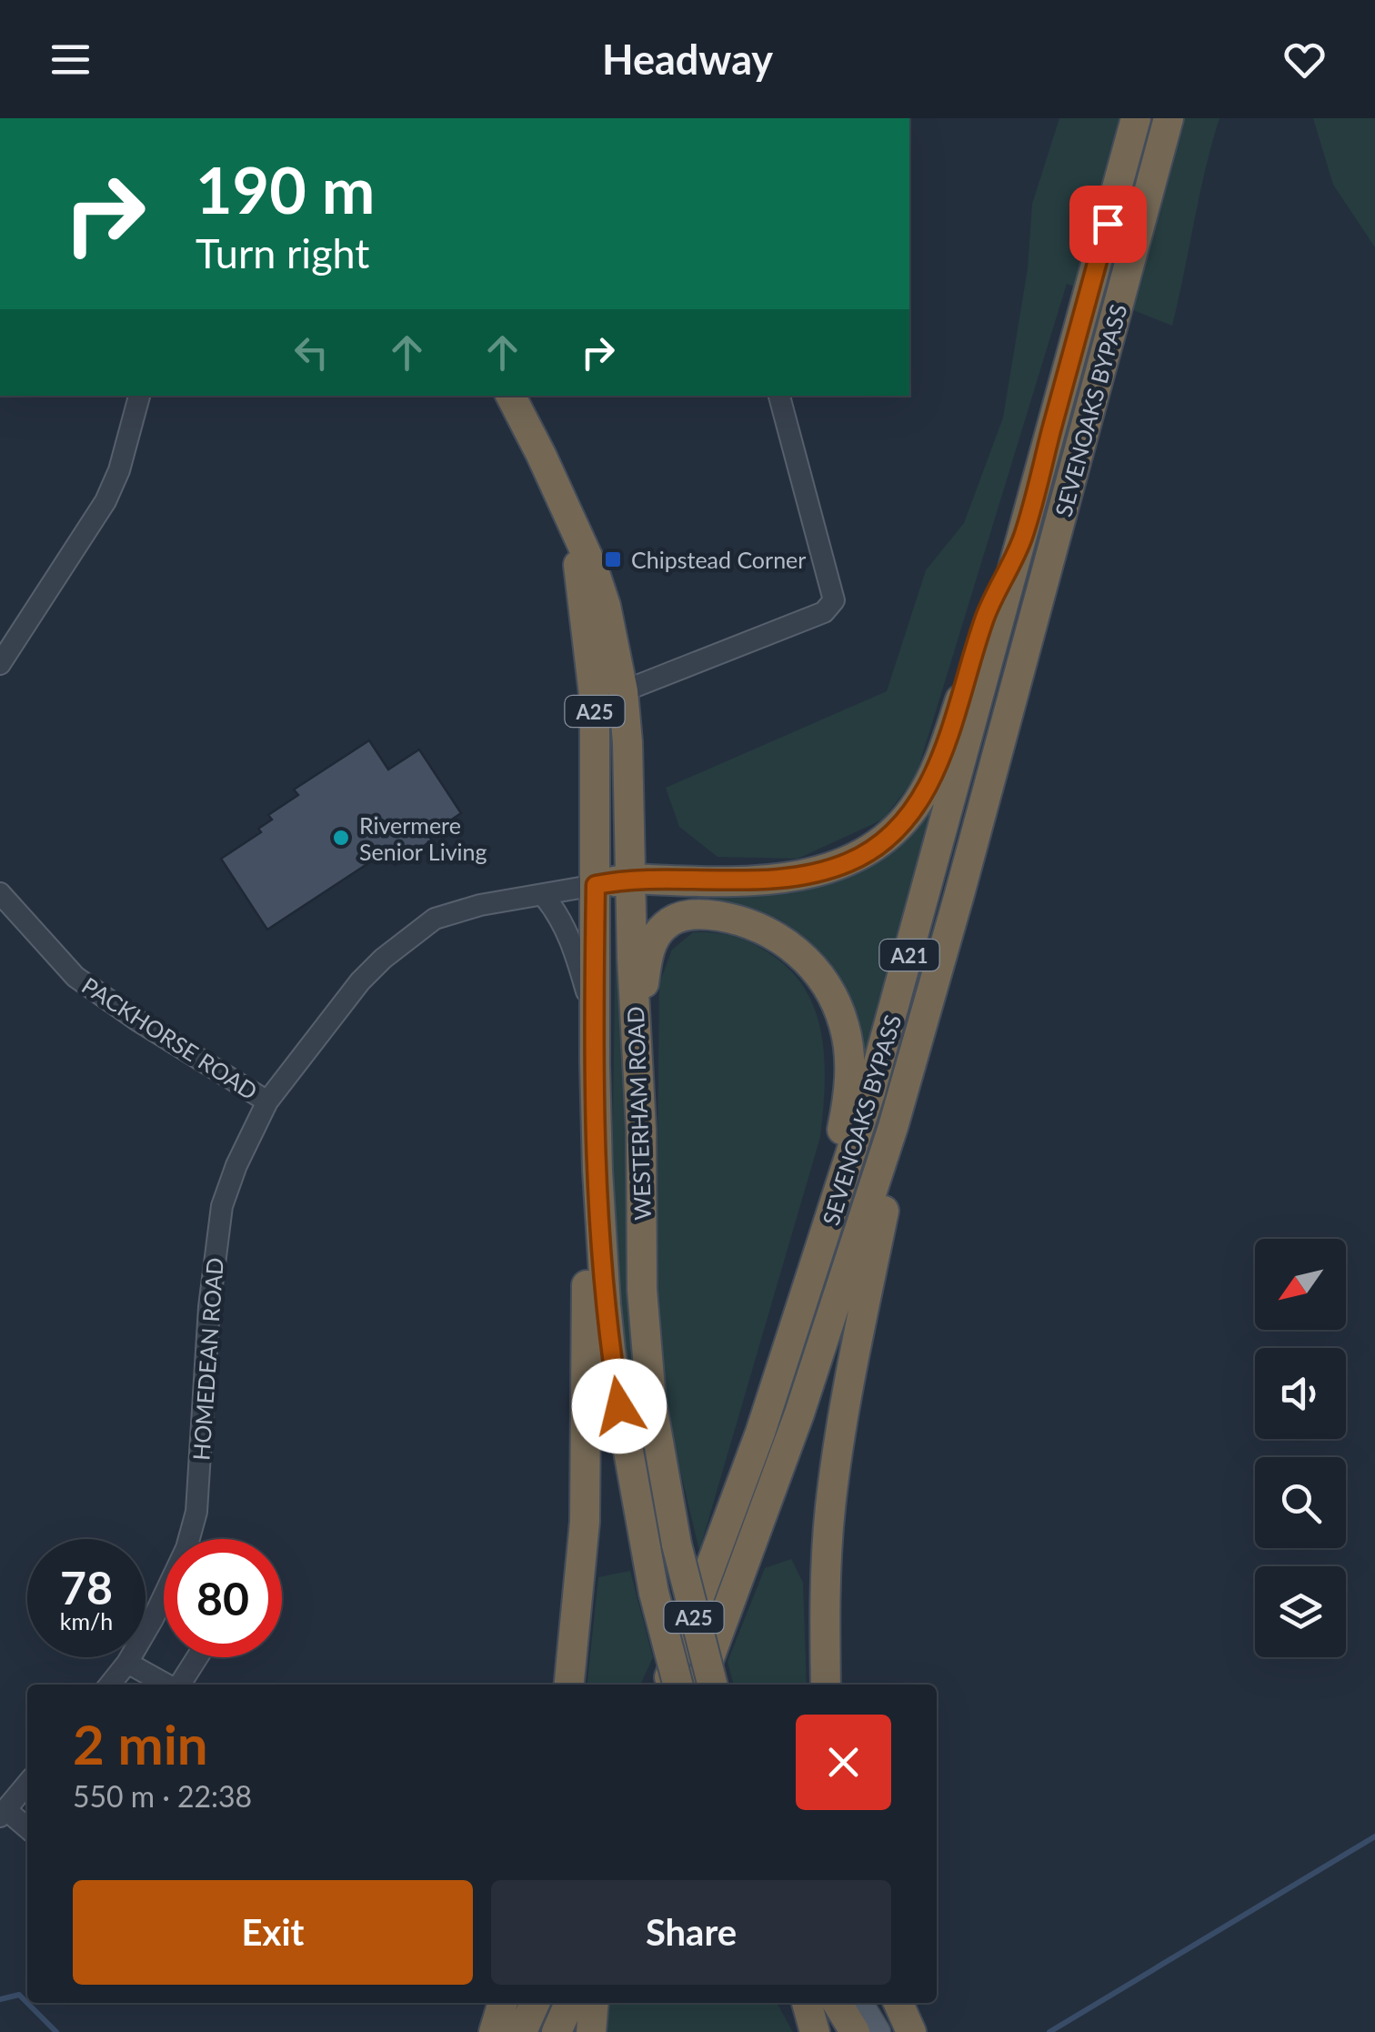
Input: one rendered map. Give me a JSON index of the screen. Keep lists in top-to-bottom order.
{
  "streets": {
    "highway": [
      "SEVENOAKS BYPASS",
      "A25",
      "A21",
      "WESTERHAM ROAD"
    ],
    "street": ["PACKHORSE ROAD", "HOMEDEAN ROAD"]
  },
  "crossings": [
    ["PACKHORSE ROAD", "HOMEDEAN ROAD"]
  ],
  "places": {
    "transit": ["Chipstead Corner"],
    "other": ["Rivermere Senior Living"]
  },
  "north": "bottom left",
  "page": {
    "header": "Headway",
    "turn": ["190 m", "Turn right"],
    "speed": "78 km/h",
    "limit": "80",
    "heading": ["2 min", "550 m · 22:38"],
    "buttons": ["Exit", "Share"]
  }
}
